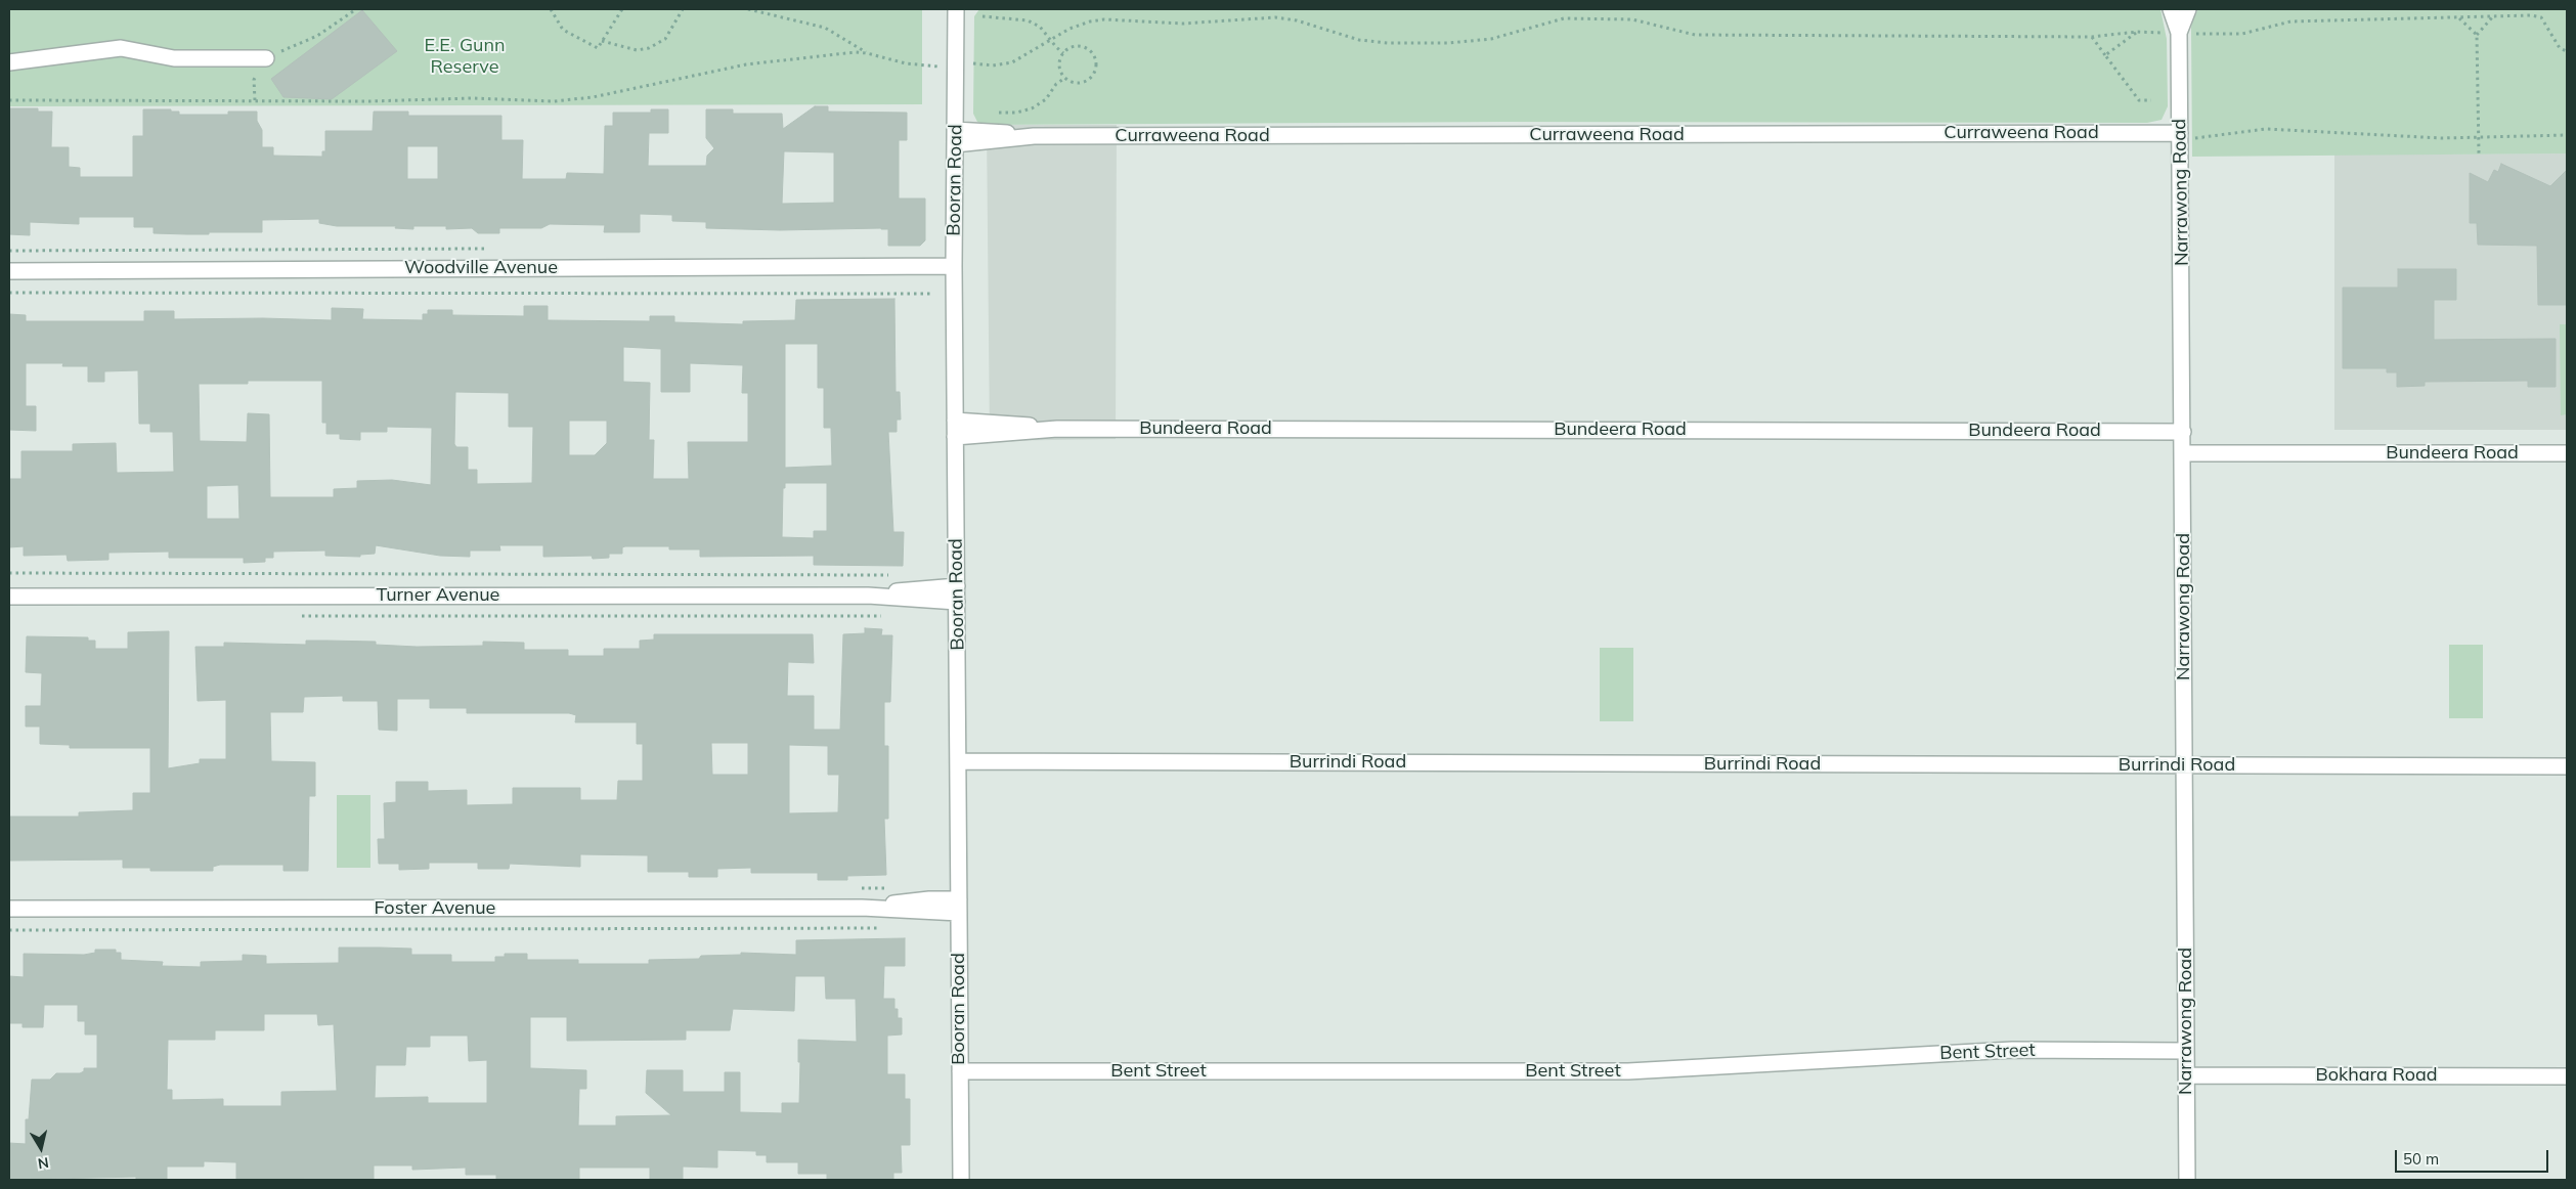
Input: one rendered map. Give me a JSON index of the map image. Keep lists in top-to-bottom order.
{
  "streets": {
    "street": [
      "Curraweena Road",
      "Booran Road",
      "Narrawong Road",
      "Woodville Avenue",
      "Bundeera Road",
      "Turner Avenue",
      "Burrindi Road",
      "Foster Avenue",
      "Bent Street",
      "Bokhara Road"
    ]
  },
  "crossings": [
    ["Curraweena Road", "Booran Road"],
    ["Curraweena Road", "Narrawong Road"],
    ["Booran Road", "Woodville Avenue"],
    ["Booran Road", "Bundeera Road"],
    ["Booran Road", "Turner Avenue"],
    ["Booran Road", "Burrindi Road"],
    ["Booran Road", "Foster Avenue"],
    ["Booran Road", "Bent Street"],
    ["Narrawong Road", "Bundeera Road"],
    ["Narrawong Road", "Burrindi Road"],
    ["Narrawong Road", "Bent Street"],
    ["Narrawong Road", "Bokhara Road"]
  ],
  "parks": ["E.E. Gunn Reserve"],
  "scale_bar": "50 m",
  "north": "bottom"
}
